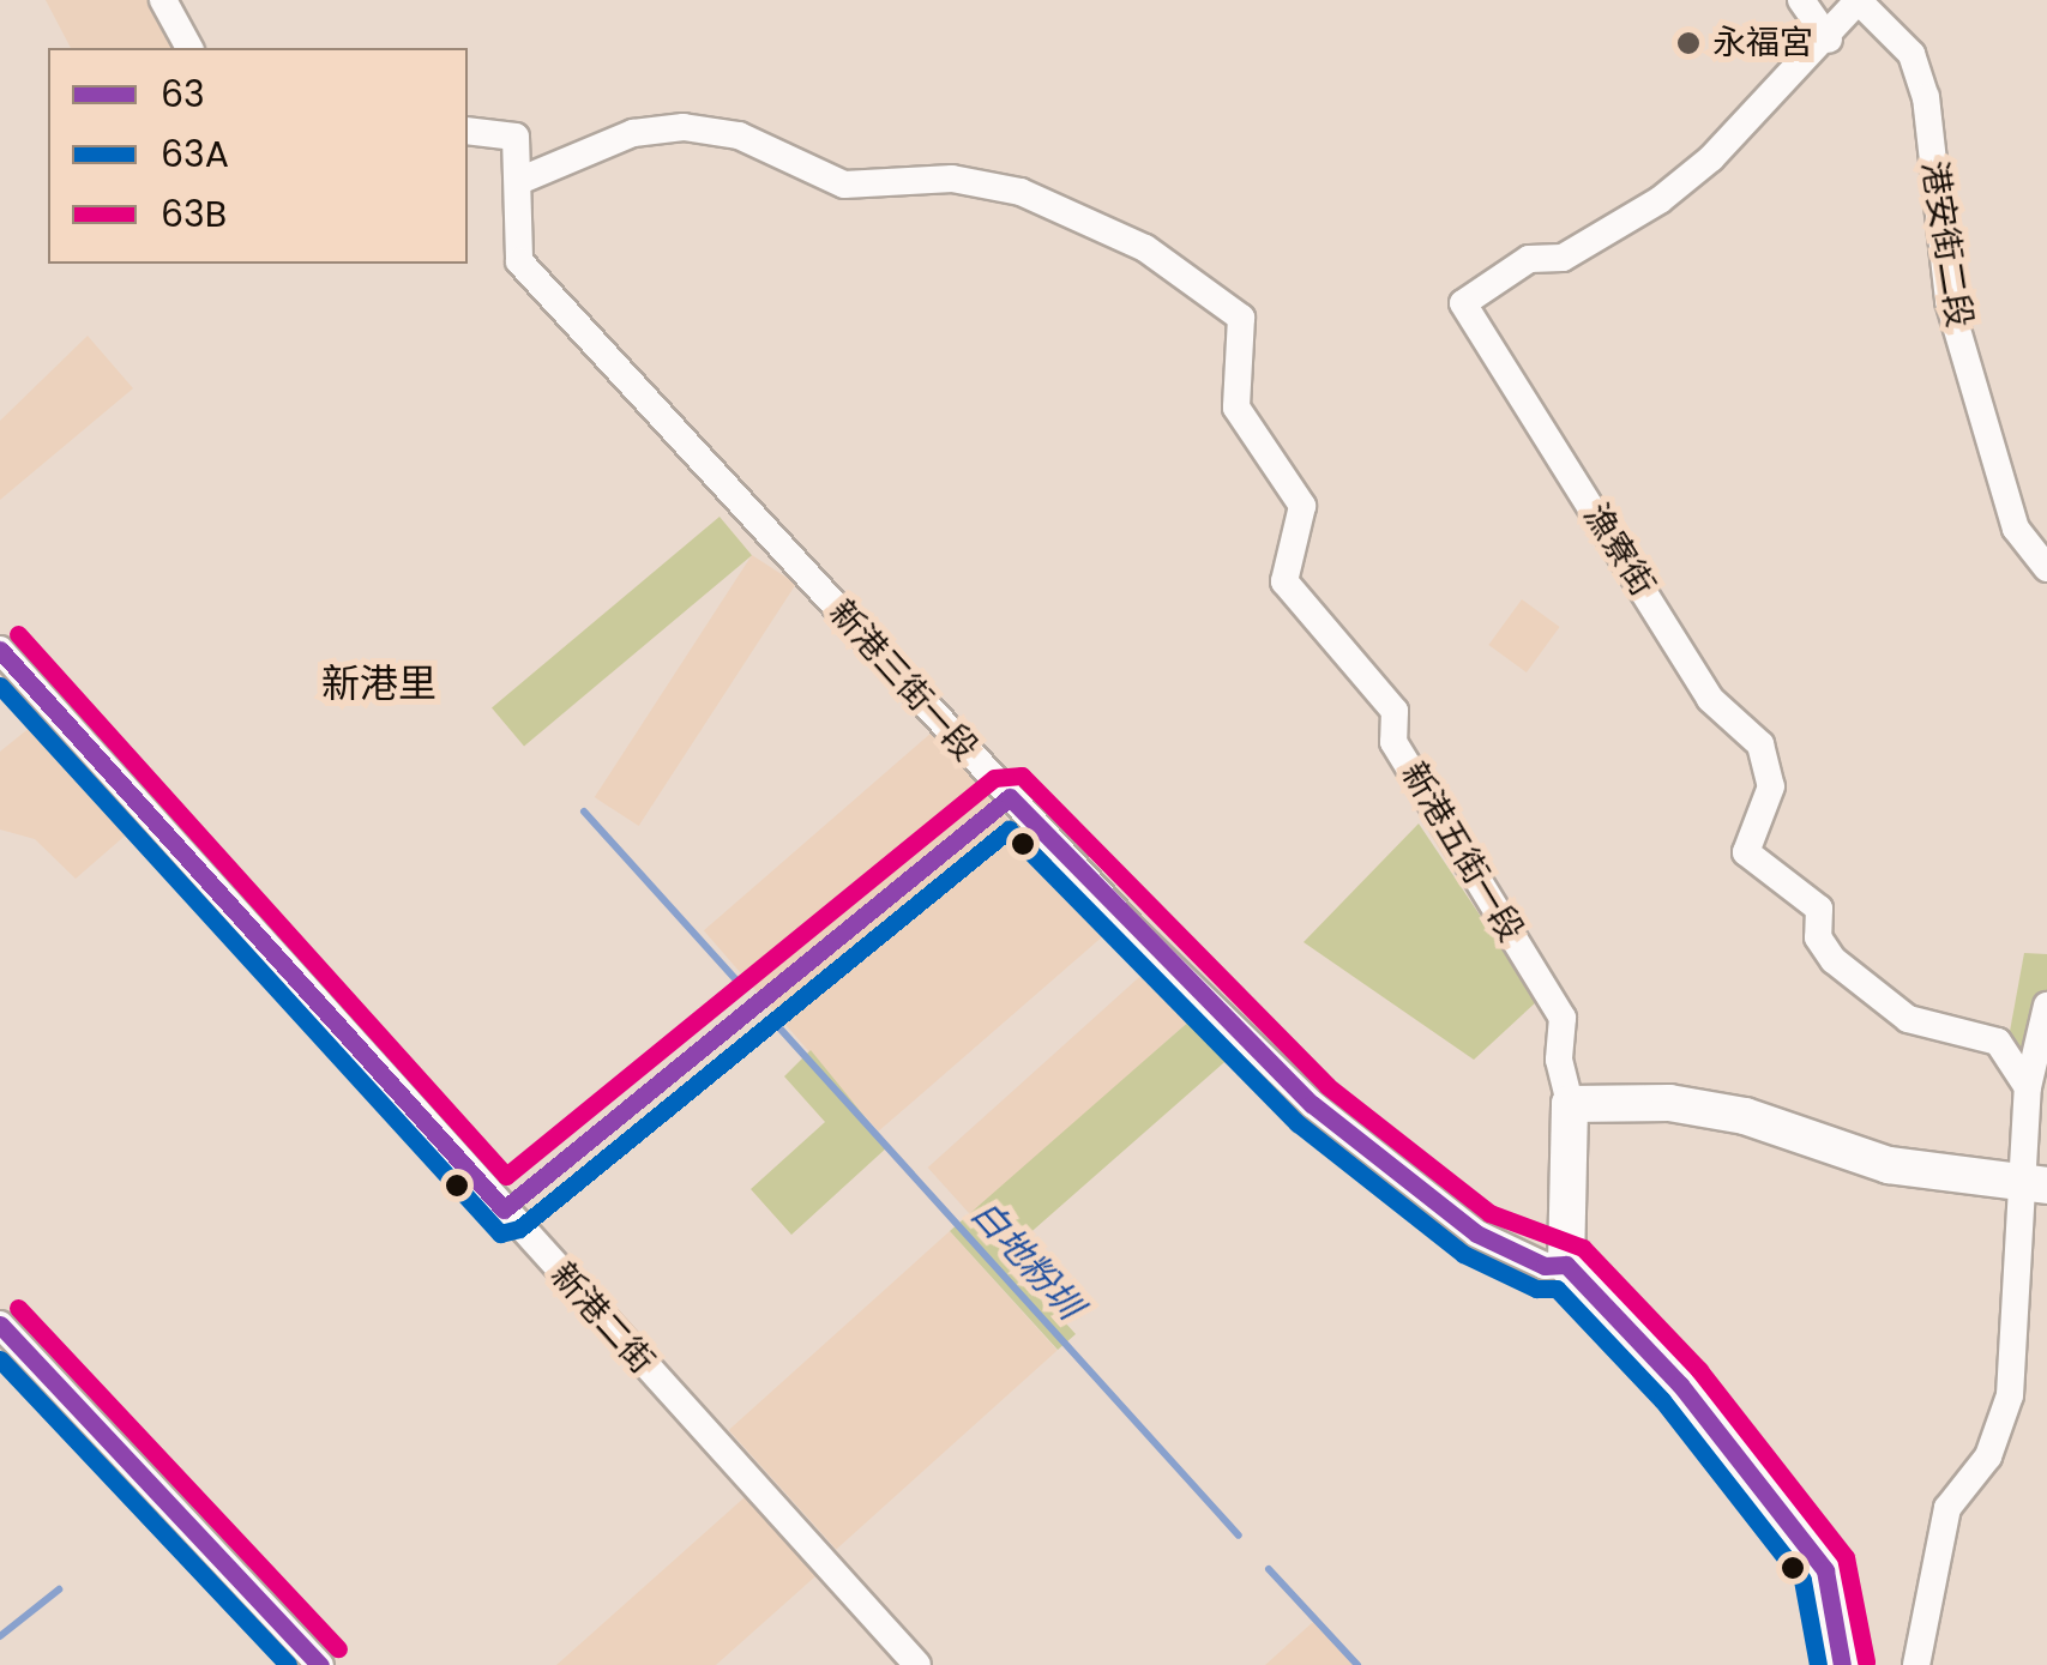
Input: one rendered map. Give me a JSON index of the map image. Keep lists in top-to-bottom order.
{
  "streets": {
    "street": [
      "港安街二段",
      "漁寮街",
      "新港三街一段",
      "新港五街一段",
      "新港二街"
    ]
  },
  "crossings": [
    ["港安街二段", "漁寮街"],
    ["新港三街一段", "新港五街一段"]
  ],
  "districts": ["新港里"],
  "water": ["白地粉圳"],
  "places": ["永福宮"],
  "lines": ["transit line 63B", "transit line 63", "transit line 63A"],
  "legend": ["63", "63A", "63B"]
}
